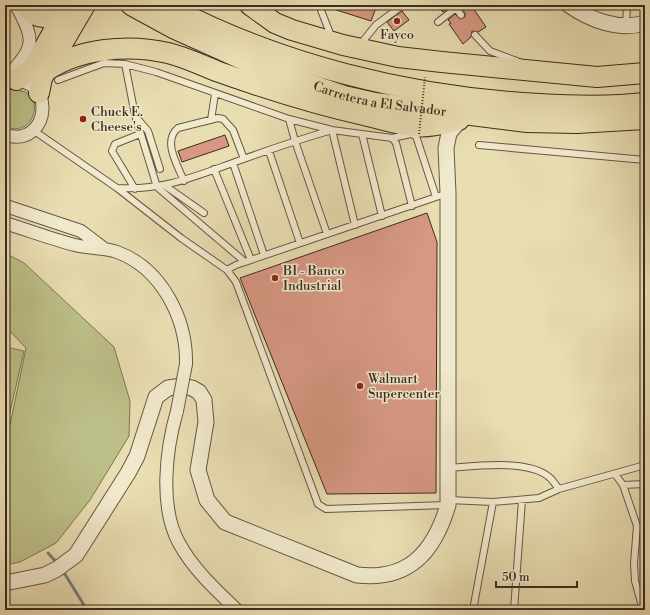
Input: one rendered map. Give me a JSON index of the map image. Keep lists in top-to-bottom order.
{
  "streets": {
    "highway": ["Carretera a El Salvador"]
  },
  "places": [
    "Fayco",
    "Chuck E. Cheese's",
    "BI - Banco Industrial",
    "Walmart Supercenter"
  ],
  "scale_bar": "50 m"
}
